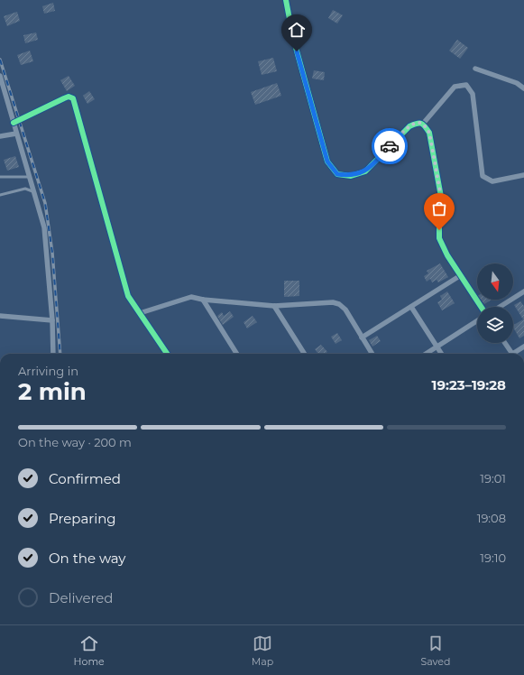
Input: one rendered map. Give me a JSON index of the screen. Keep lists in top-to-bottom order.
{
  "north": "bottom",
  "page": {
    "heading": ["2 min", "Arriving in", "19:23–19:28"],
    "bar": "On the way · 200 m",
    "list": [
      ["Confirmed", "19:01"],
      ["Preparing", "19:08"],
      ["On the way", "19:10"],
      "Delivered"
    ],
    "tabs": ["Home", "Map", "Saved"]
  }
}
